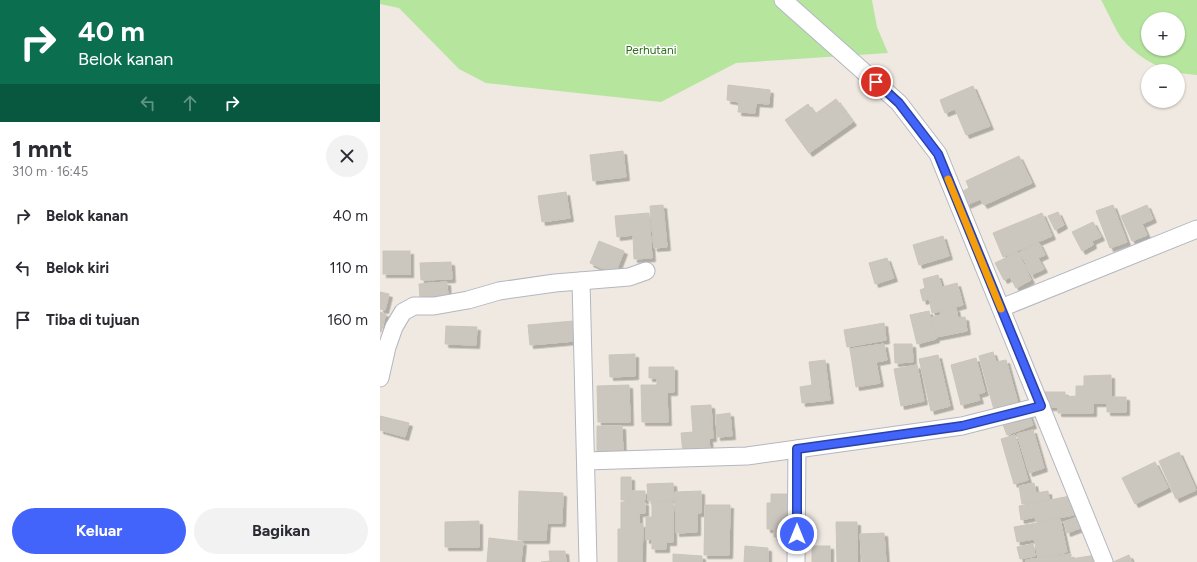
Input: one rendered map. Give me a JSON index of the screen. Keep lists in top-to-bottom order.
{
  "parks": ["Perhutani"],
  "page": {
    "turn": ["40 m", "Belok kanan"],
    "map_buttons": ["+", "−"],
    "heading": ["1 mnt", "310 m · 16:45"],
    "list": [
      {
        "name": "Belok kanan",
        "value": "40 m"
      },
      {
        "name": "Belok kiri",
        "value": "110 m"
      },
      {
        "name": "Tiba di tujuan",
        "value": "160 m"
      }
    ],
    "buttons": ["Keluar", "Bagikan"]
  }
}
